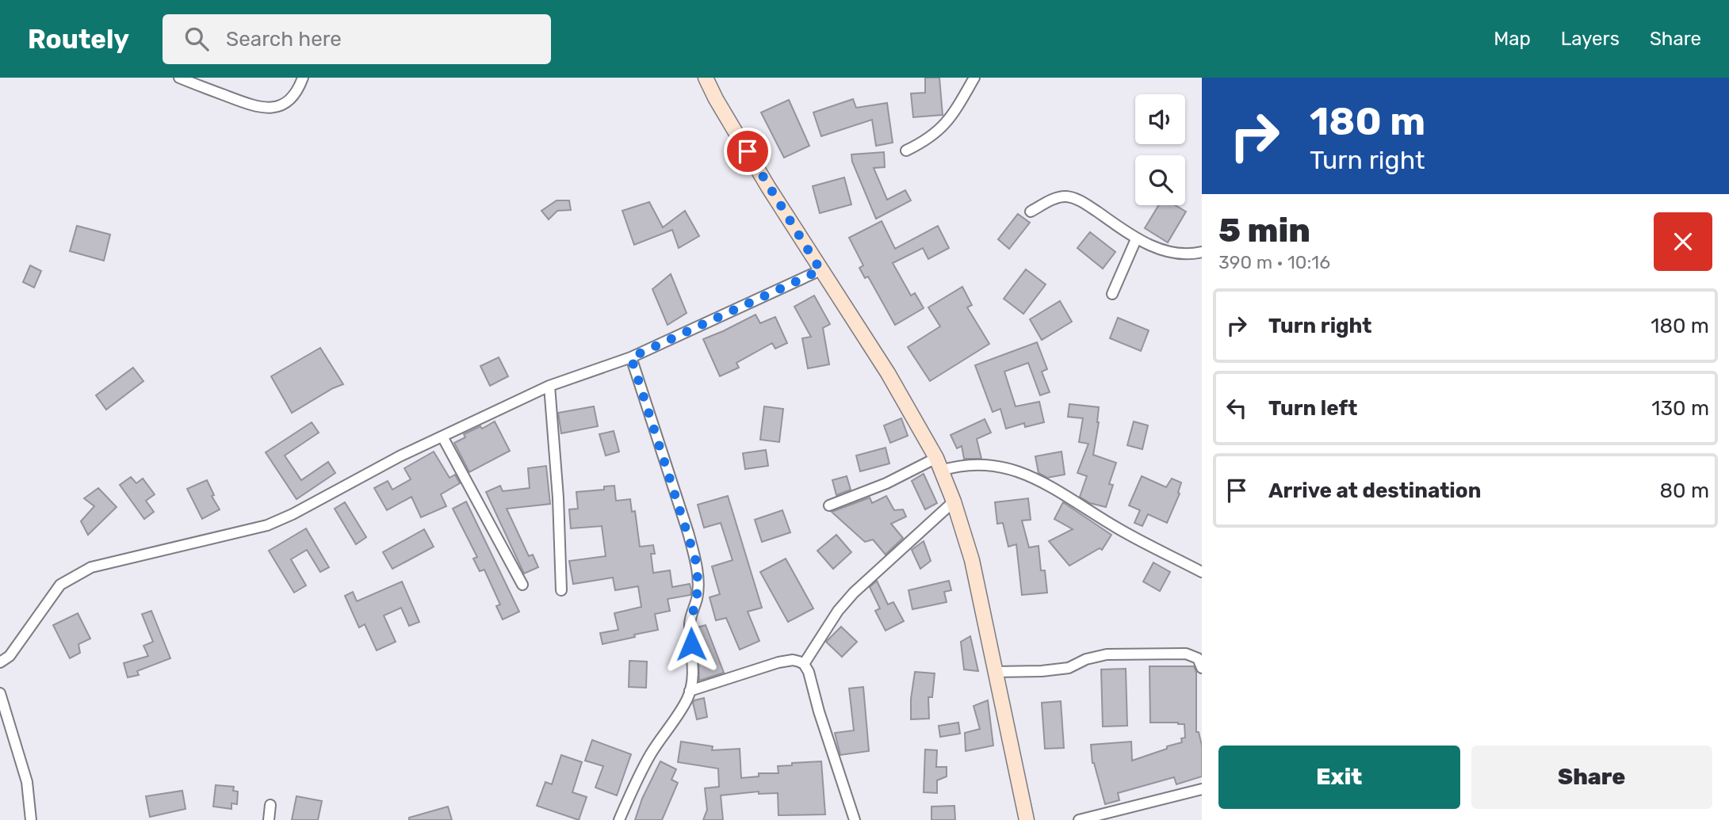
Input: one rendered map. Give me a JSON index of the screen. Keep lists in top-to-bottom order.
{
  "page": {
    "header": "Routely",
    "search": "Search here",
    "nav": ["Map", "Layers", "Share"],
    "turn": ["180 m", "Turn right"],
    "heading": ["5 min", "390 m · 10:16"],
    "list": [
      {
        "name": "Turn right",
        "value": "180 m"
      },
      {
        "name": "Turn left",
        "value": "130 m"
      },
      {
        "name": "Arrive at destination",
        "value": "80 m"
      }
    ],
    "buttons": ["Exit", "Share"]
  }
}
